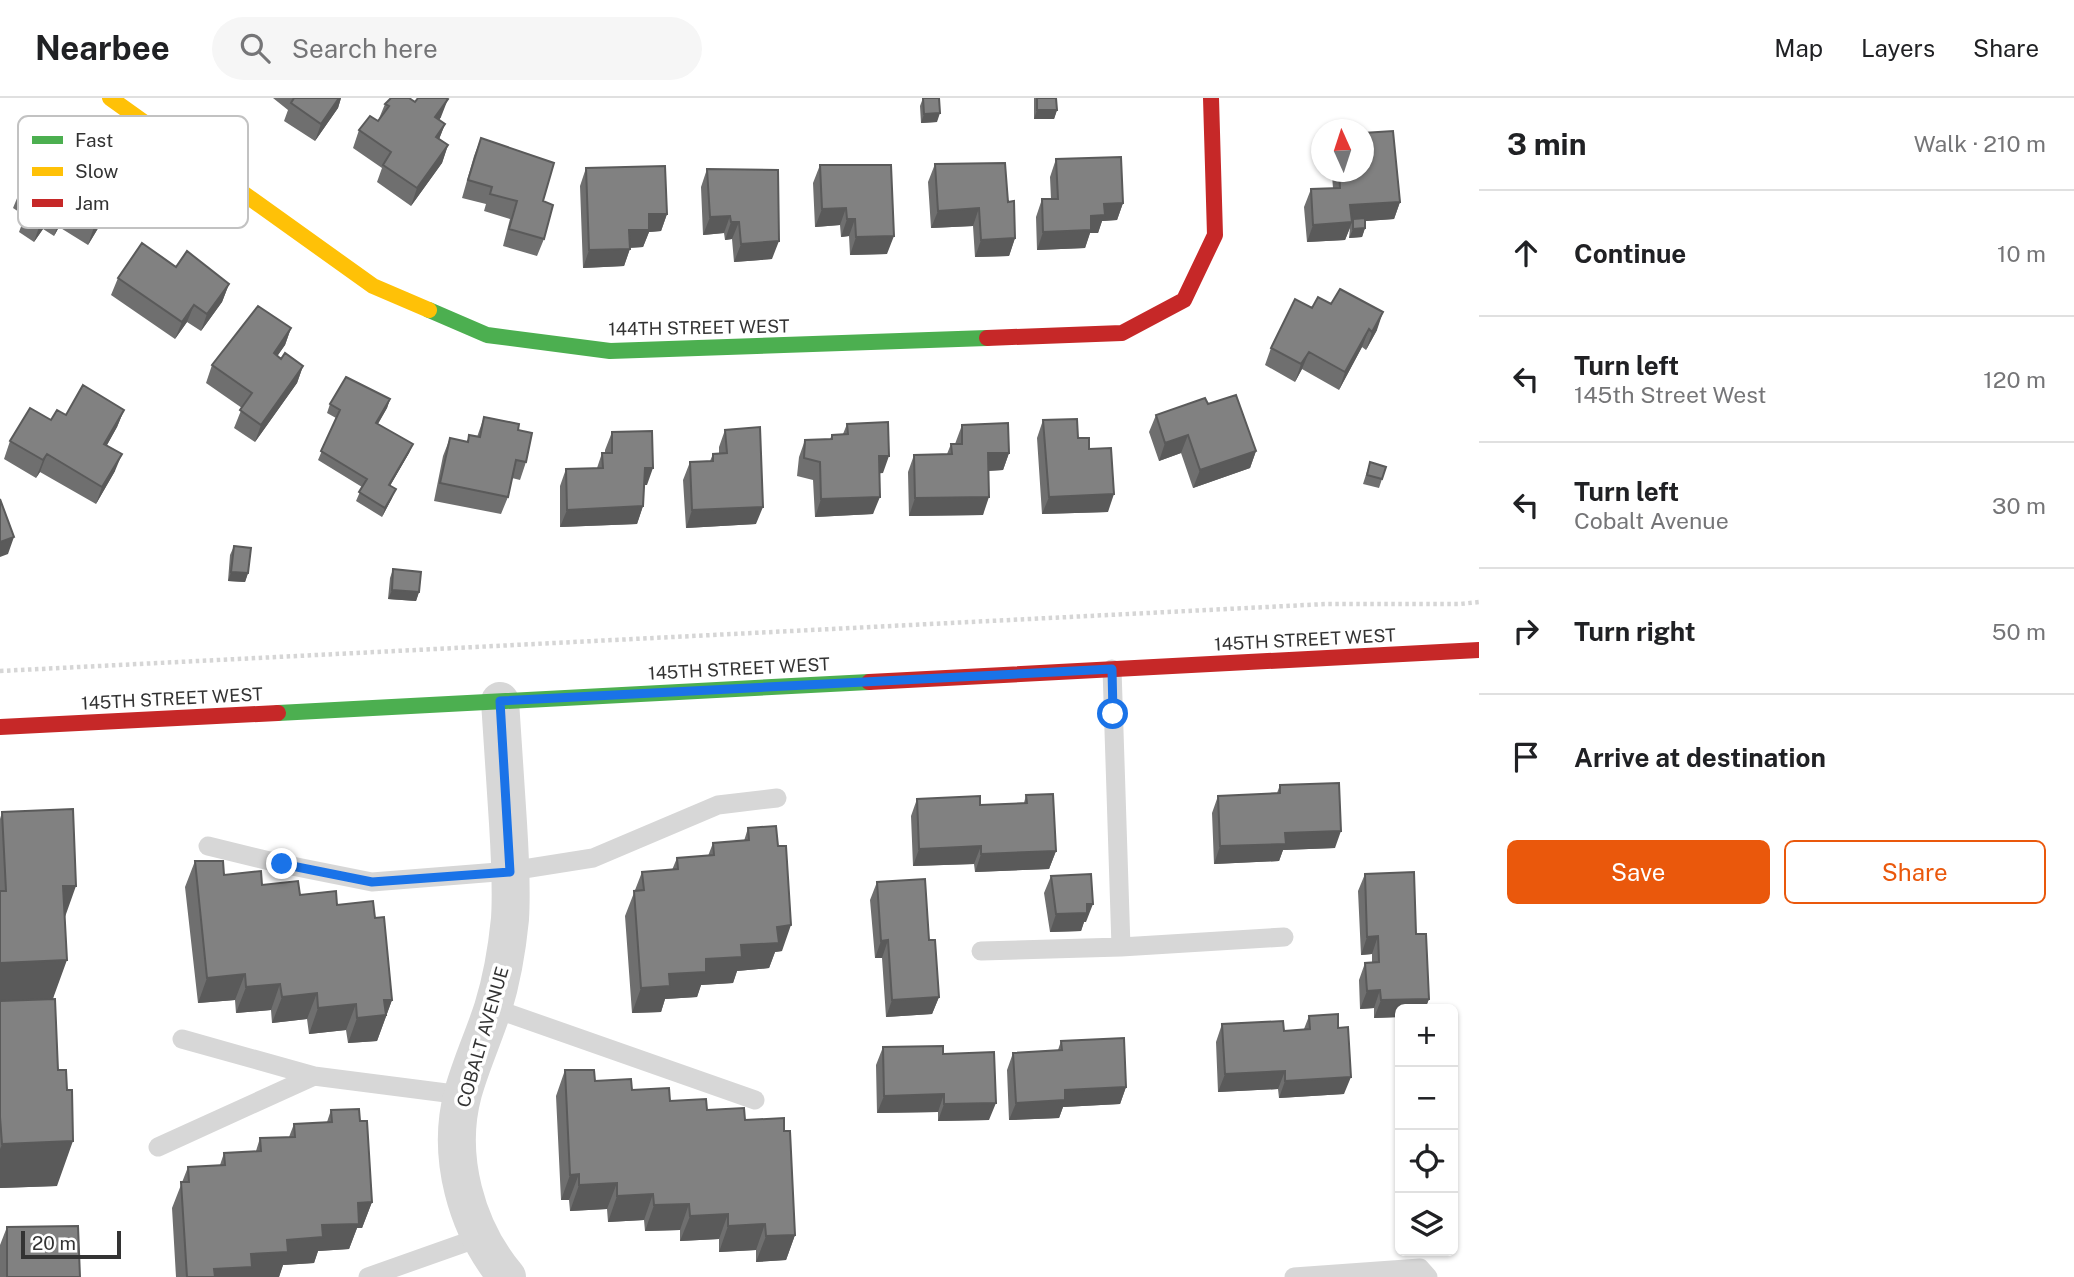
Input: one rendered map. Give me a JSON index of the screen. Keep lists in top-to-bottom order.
{
  "streets": {
    "street": ["144TH STREET WEST", "145TH STREET WEST", "COBALT AVENUE"]
  },
  "crossings": [
    ["145TH STREET WEST", "COBALT AVENUE"]
  ],
  "legend": ["Fast", "Slow", "Jam"],
  "scale_bar": "20 m",
  "north": "top",
  "page": {
    "header": "Nearbee",
    "search": "Search here",
    "nav": ["Map", "Layers", "Share"],
    "heading": ["3 min", "Walk · 210 m"],
    "list": [
      ["Continue", "10 m"],
      ["Turn left", "145th Street West", "120 m"],
      ["Turn left", "Cobalt Avenue", "30 m"],
      ["Turn right", "50 m"],
      "Arrive at destination"
    ],
    "buttons": ["Save", "Share"],
    "map_buttons": ["+", "−"],
    "scale": "20 m"
  }
}
